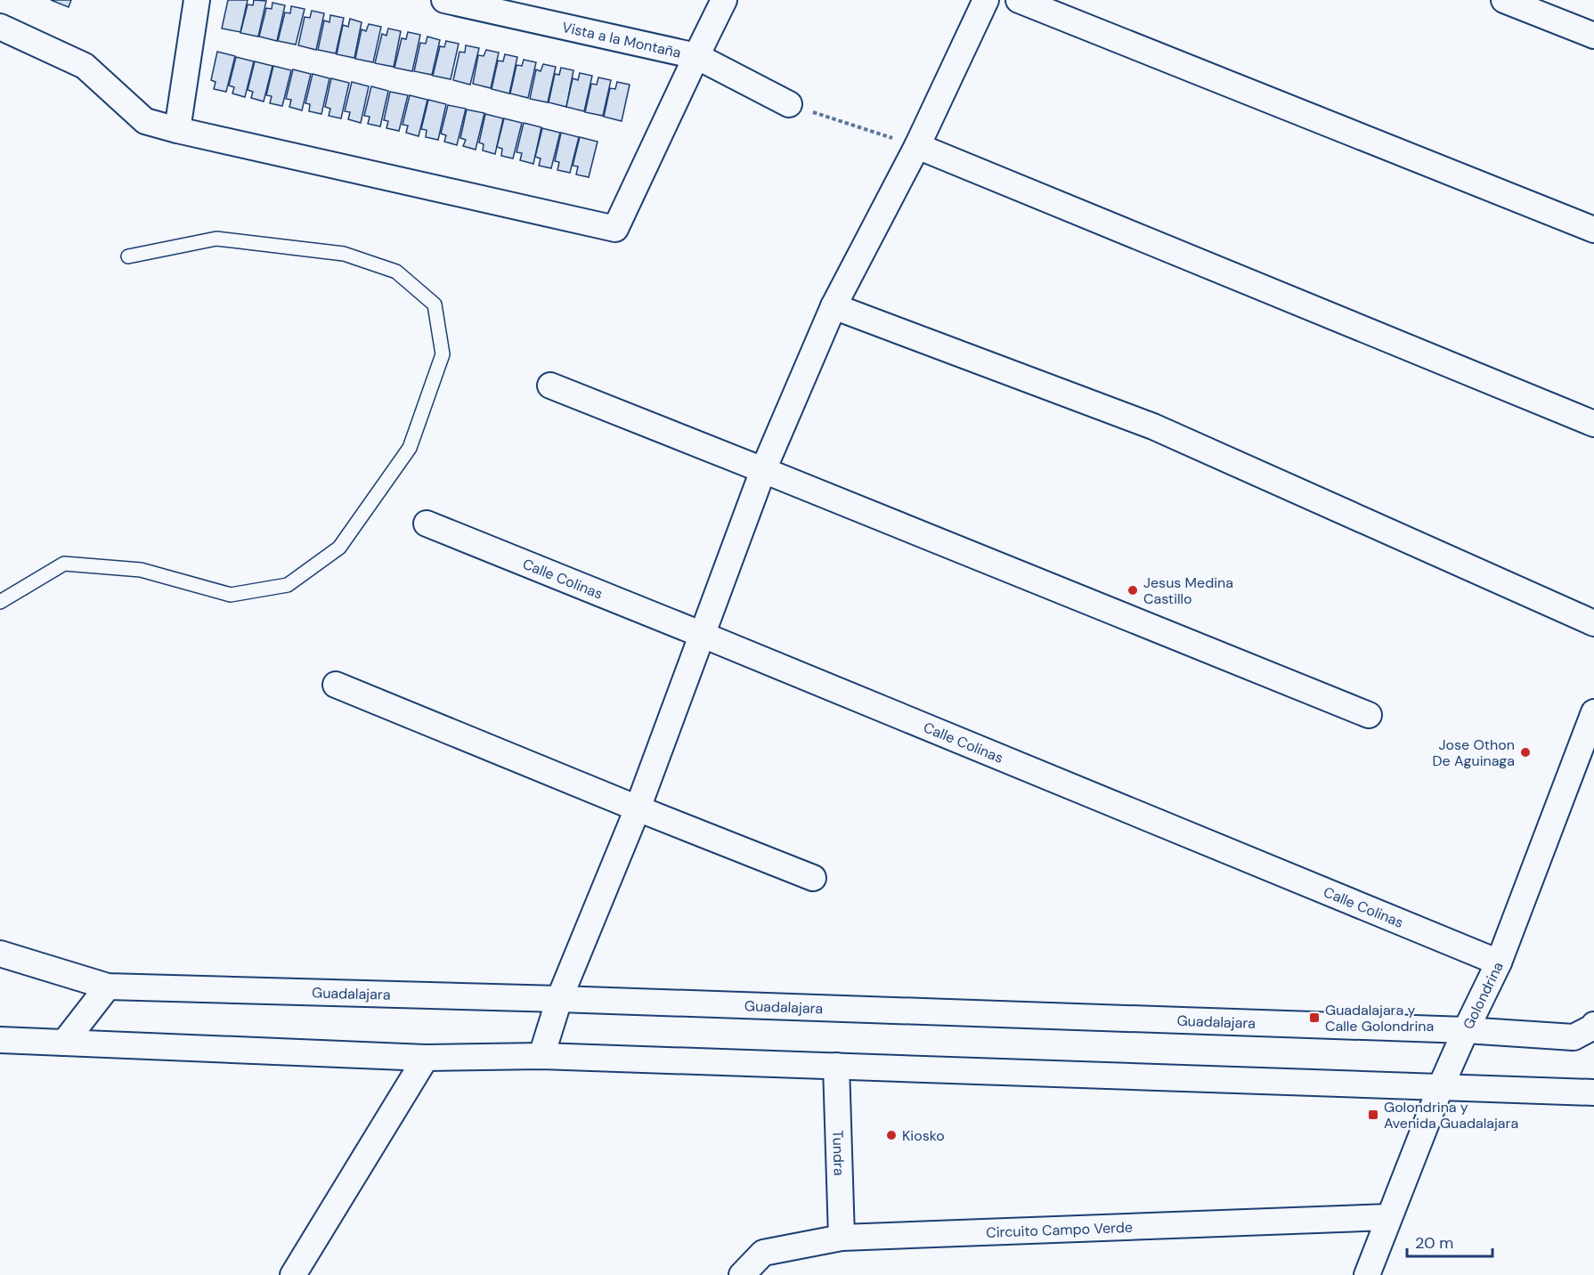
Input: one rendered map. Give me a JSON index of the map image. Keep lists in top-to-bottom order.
{
  "streets": {
    "street": [
      "Vista a la Montaña",
      "Calle Colinas",
      "Guadalajara",
      "Golondrina",
      "Tundra",
      "Circuito Campo Verde"
    ]
  },
  "crossings": [
    ["Calle Colinas", "Golondrina"],
    ["Guadalajara", "Golondrina"],
    ["Golondrina", "Circuito Campo Verde"],
    ["Tundra", "Circuito Campo Verde"]
  ],
  "places": {
    "other": ["Jesus Medina Castillo", "Jose Othon De Aguinaga", "Kiosko"],
    "transit": ["Guadalajara y Calle Golondrina", "Golondrina y Avenida Guadalajara"]
  },
  "scale_bar": "20 m"
}
